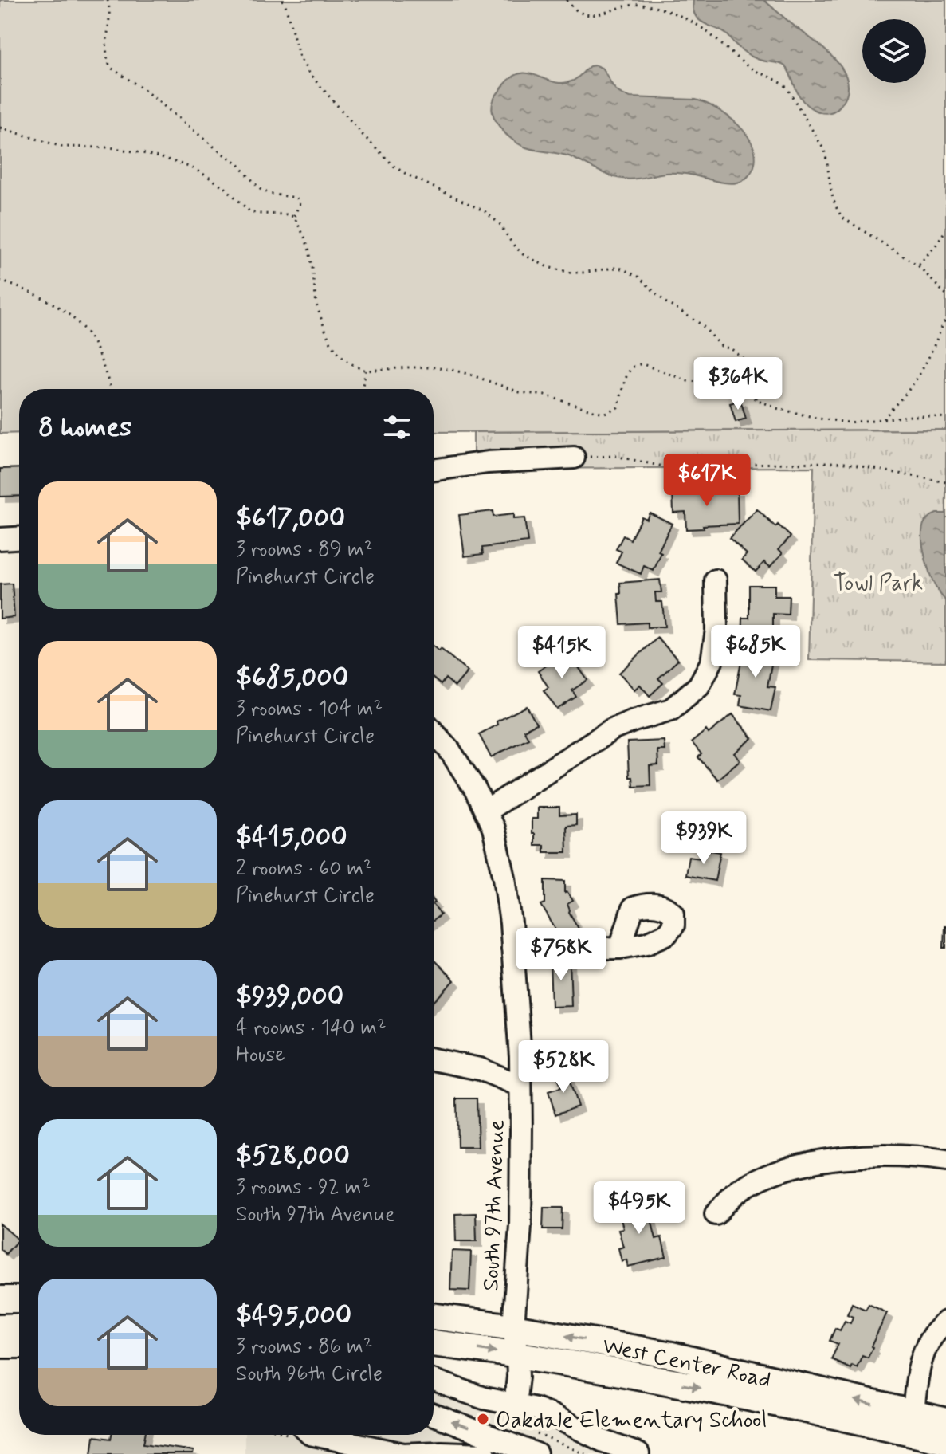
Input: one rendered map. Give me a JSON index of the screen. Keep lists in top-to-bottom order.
{
  "streets": {
    "main road": ["West Center Road"],
    "street": ["South 97th Avenue"]
  },
  "crossings": [
    ["South 97th Avenue", "West Center Road"]
  ],
  "parks": ["Towl Park"],
  "places": ["Oakdale Elementary School"],
  "page": {
    "price": [
      "$364K",
      "$617K",
      "$685K",
      "$415K",
      "$939K",
      "$758K",
      "$528K",
      "$495K"
    ],
    "heading": "8 homes",
    "list": [
      {
        "name": "$617,000",
        "note": "3 rooms · 89 m² · Pinehurst Circle"
      },
      {
        "name": "$685,000",
        "note": "3 rooms · 104 m² · Pinehurst Circle"
      },
      {
        "name": "$415,000",
        "note": "2 rooms · 60 m² · Pinehurst Circle"
      },
      {
        "name": "$939,000",
        "note": "4 rooms · 140 m² · House"
      },
      {
        "name": "$528,000",
        "note": "3 rooms · 92 m² · South 97th Avenue"
      },
      {
        "name": "$495,000",
        "note": "3 rooms · 86 m² · South 96th Circle"
      }
    ]
  }
}
